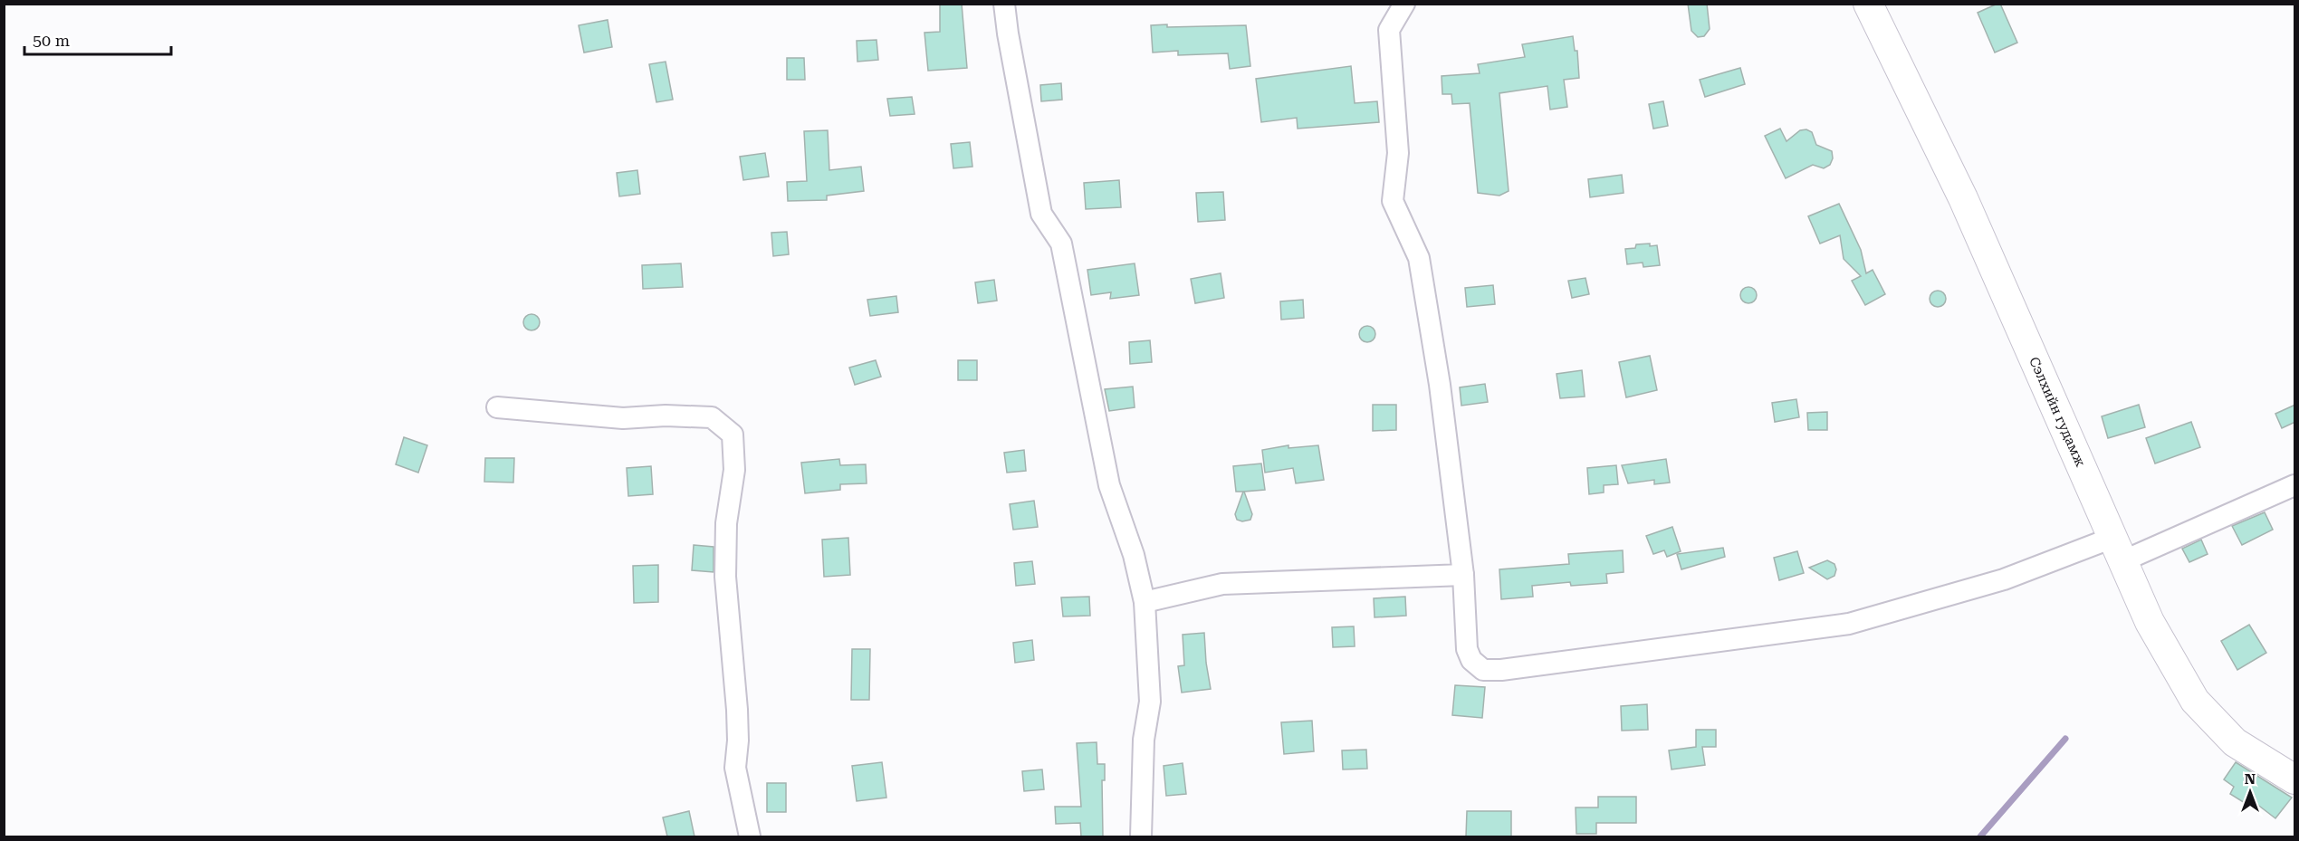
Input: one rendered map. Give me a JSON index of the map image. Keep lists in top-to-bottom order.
{
  "streets": {
    "main road": ["Сэлхийн гудамж"]
  },
  "scale_bar": "50 m",
  "north": "top"
}
